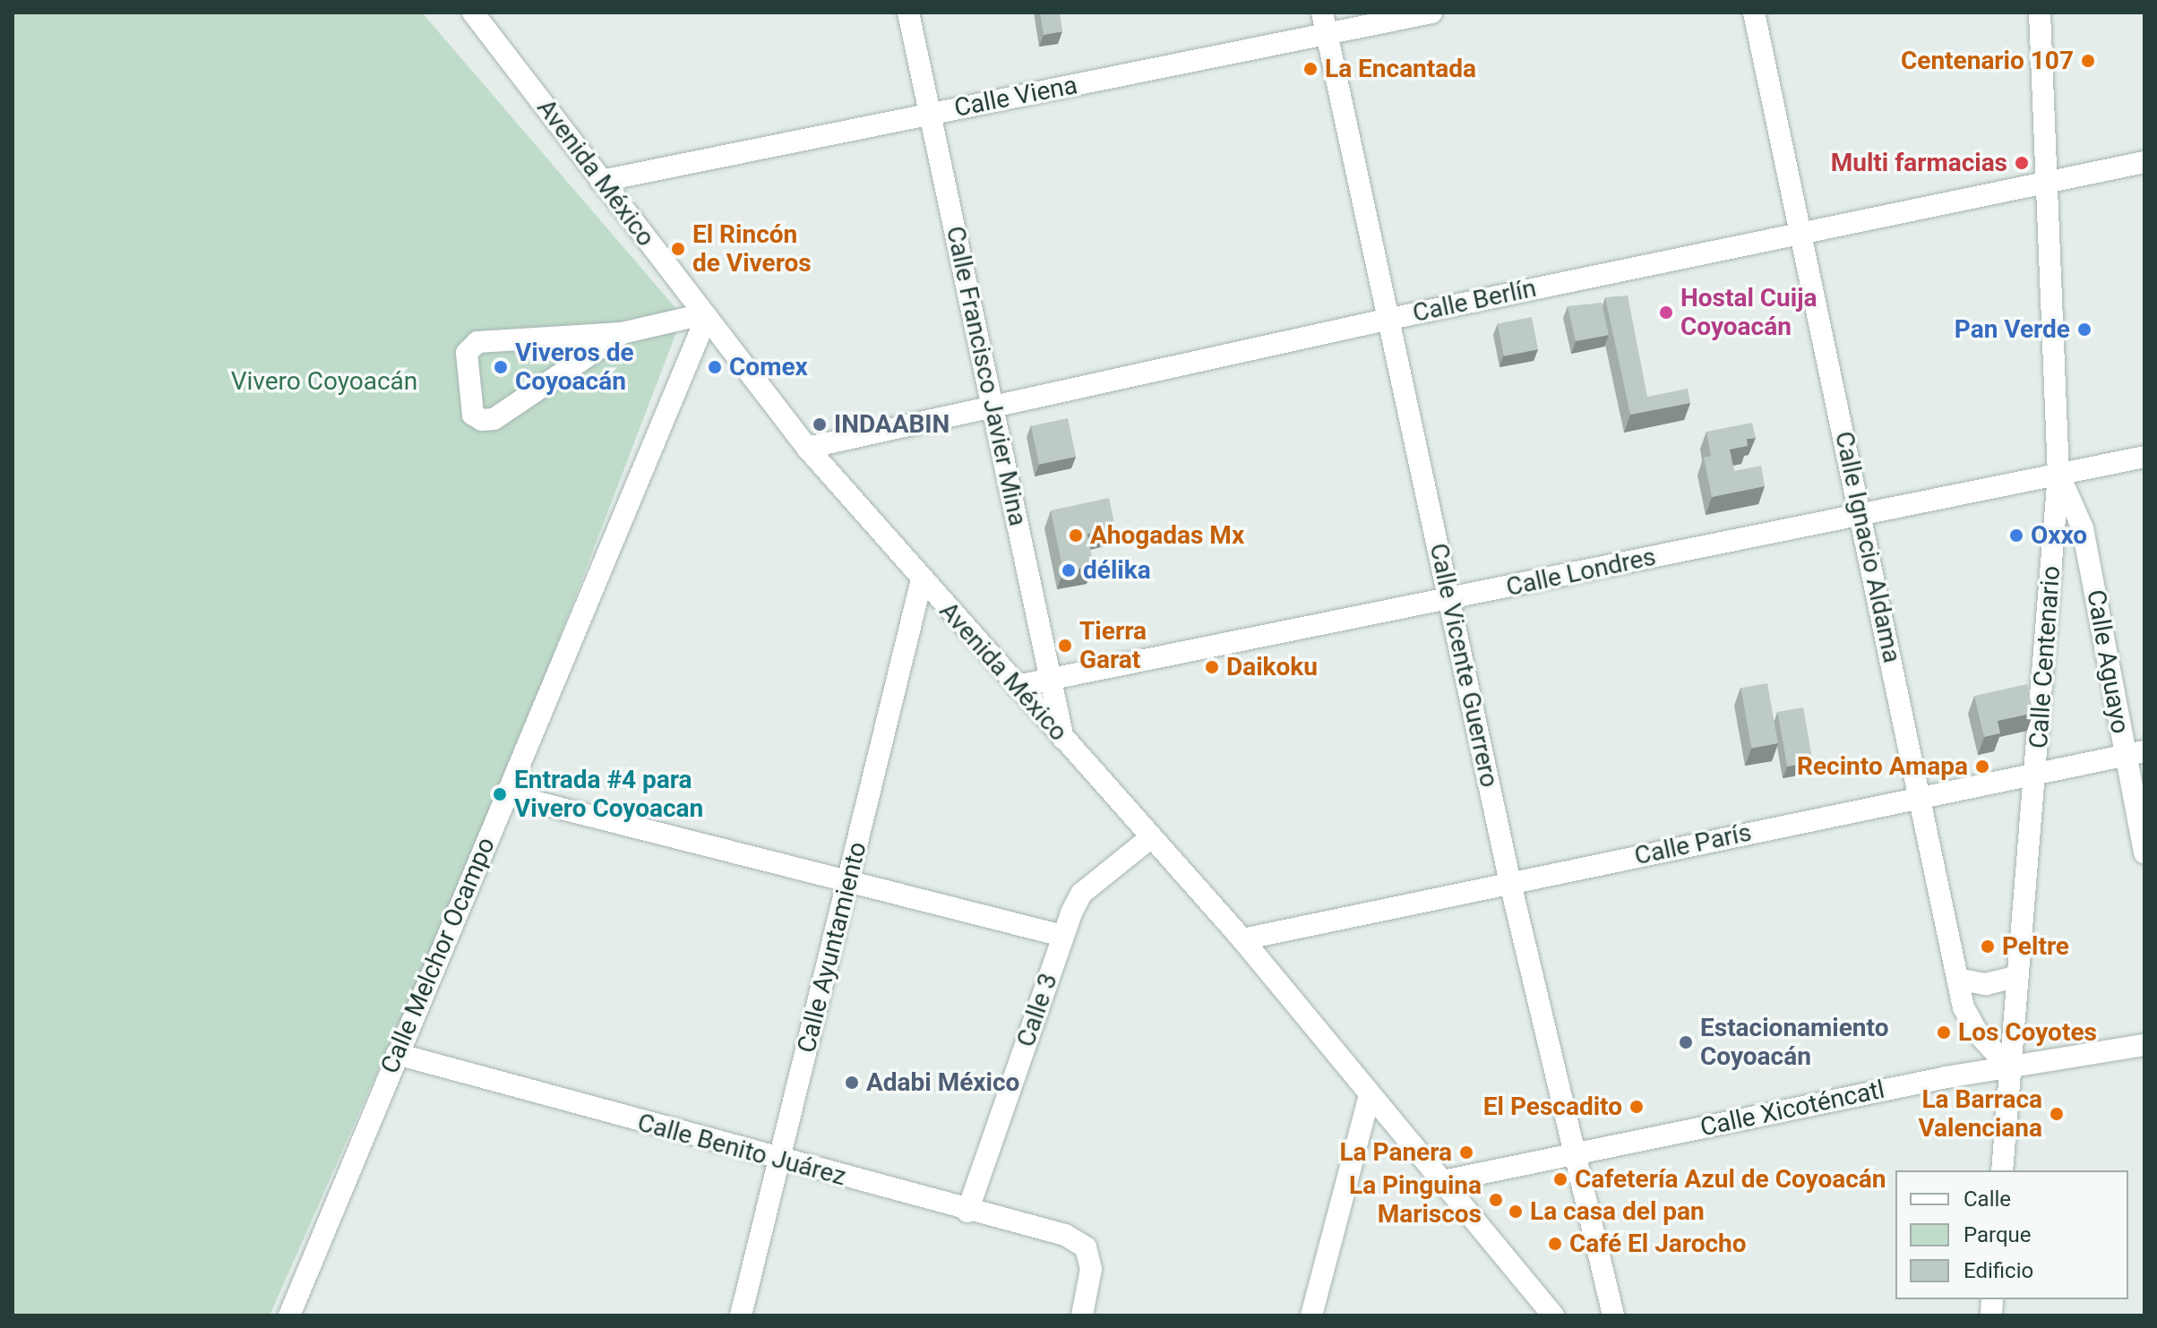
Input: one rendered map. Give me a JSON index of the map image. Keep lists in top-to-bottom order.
{
  "streets": {
    "street": [
      "Calle Viena",
      "Avenida México",
      "Calle Berlín",
      "Calle Francisco Javier Mina",
      "Calle Ignacio Aldama",
      "Calle Londres",
      "Calle Centenario",
      "Calle Aguayo",
      "Calle Vicente Guerrero",
      "Calle París",
      "Calle Ayuntamiento",
      "Calle Melchor Ocampo",
      "Calle 3",
      "Calle Xicoténcatl",
      "Calle Benito Juárez"
    ]
  },
  "crossings": [
    ["Calle Viena", "Avenida México"],
    ["Calle Viena", "Calle Francisco Javier Mina"],
    ["Calle Viena", "Calle Vicente Guerrero"],
    ["Avenida México", "Calle Berlín"],
    ["Avenida México", "Calle Francisco Javier Mina"],
    ["Avenida México", "Calle Londres"],
    ["Avenida México", "Calle París"],
    ["Avenida México", "Calle Ayuntamiento"],
    ["Avenida México", "Calle Melchor Ocampo"],
    ["Avenida México", "Calle 3"],
    ["Avenida México", "Calle Xicoténcatl"],
    ["Calle Berlín", "Calle Francisco Javier Mina"],
    ["Calle Berlín", "Calle Ignacio Aldama"],
    ["Calle Berlín", "Calle Centenario"],
    ["Calle Berlín", "Calle Vicente Guerrero"],
    ["Calle Francisco Javier Mina", "Calle Londres"],
    ["Calle Ignacio Aldama", "Calle Londres"],
    ["Calle Ignacio Aldama", "Calle Centenario"],
    ["Calle Ignacio Aldama", "Calle París"],
    ["Calle Ignacio Aldama", "Calle Xicoténcatl"],
    ["Calle Londres", "Calle Centenario"],
    ["Calle Londres", "Calle Aguayo"],
    ["Calle Londres", "Calle Vicente Guerrero"],
    ["Calle Centenario", "Calle Aguayo"],
    ["Calle Centenario", "Calle París"],
    ["Calle Centenario", "Calle Xicoténcatl"],
    ["Calle Aguayo", "Calle París"],
    ["Calle Vicente Guerrero", "Calle París"],
    ["Calle Vicente Guerrero", "Calle Xicoténcatl"],
    ["Calle Ayuntamiento", "Calle Benito Juárez"],
    ["Calle Melchor Ocampo", "Calle Benito Juárez"],
    ["Calle 3", "Calle Benito Juárez"]
  ],
  "parks": ["Vivero Coyoacán"],
  "places": [
    "Centenario 107",
    "La Encantada",
    "Multi farmacias",
    "El Rincón de Viveros",
    "Hostal Cuija Coyoacán",
    "Pan Verde",
    "Viveros de Coyoacán",
    "Comex",
    "INDAABIN",
    "Ahogadas Mx",
    "Oxxo",
    "délika",
    "Tierra Garat",
    "Daikoku",
    "Recinto Amapa",
    "Entrada #4 para Vivero Coyoacan",
    "Peltre",
    "Los Coyotes",
    "Estacionamiento Coyoacán",
    "Adabi México",
    "El Pescadito",
    "La Barraca Valenciana",
    "La Panera",
    "Cafetería Azul de Coyoacán",
    "La Pinguina Mariscos",
    "La casa del pan",
    "Café El Jarocho"
  ],
  "legend": ["Calle", "Parque", "Edificio"]
}
